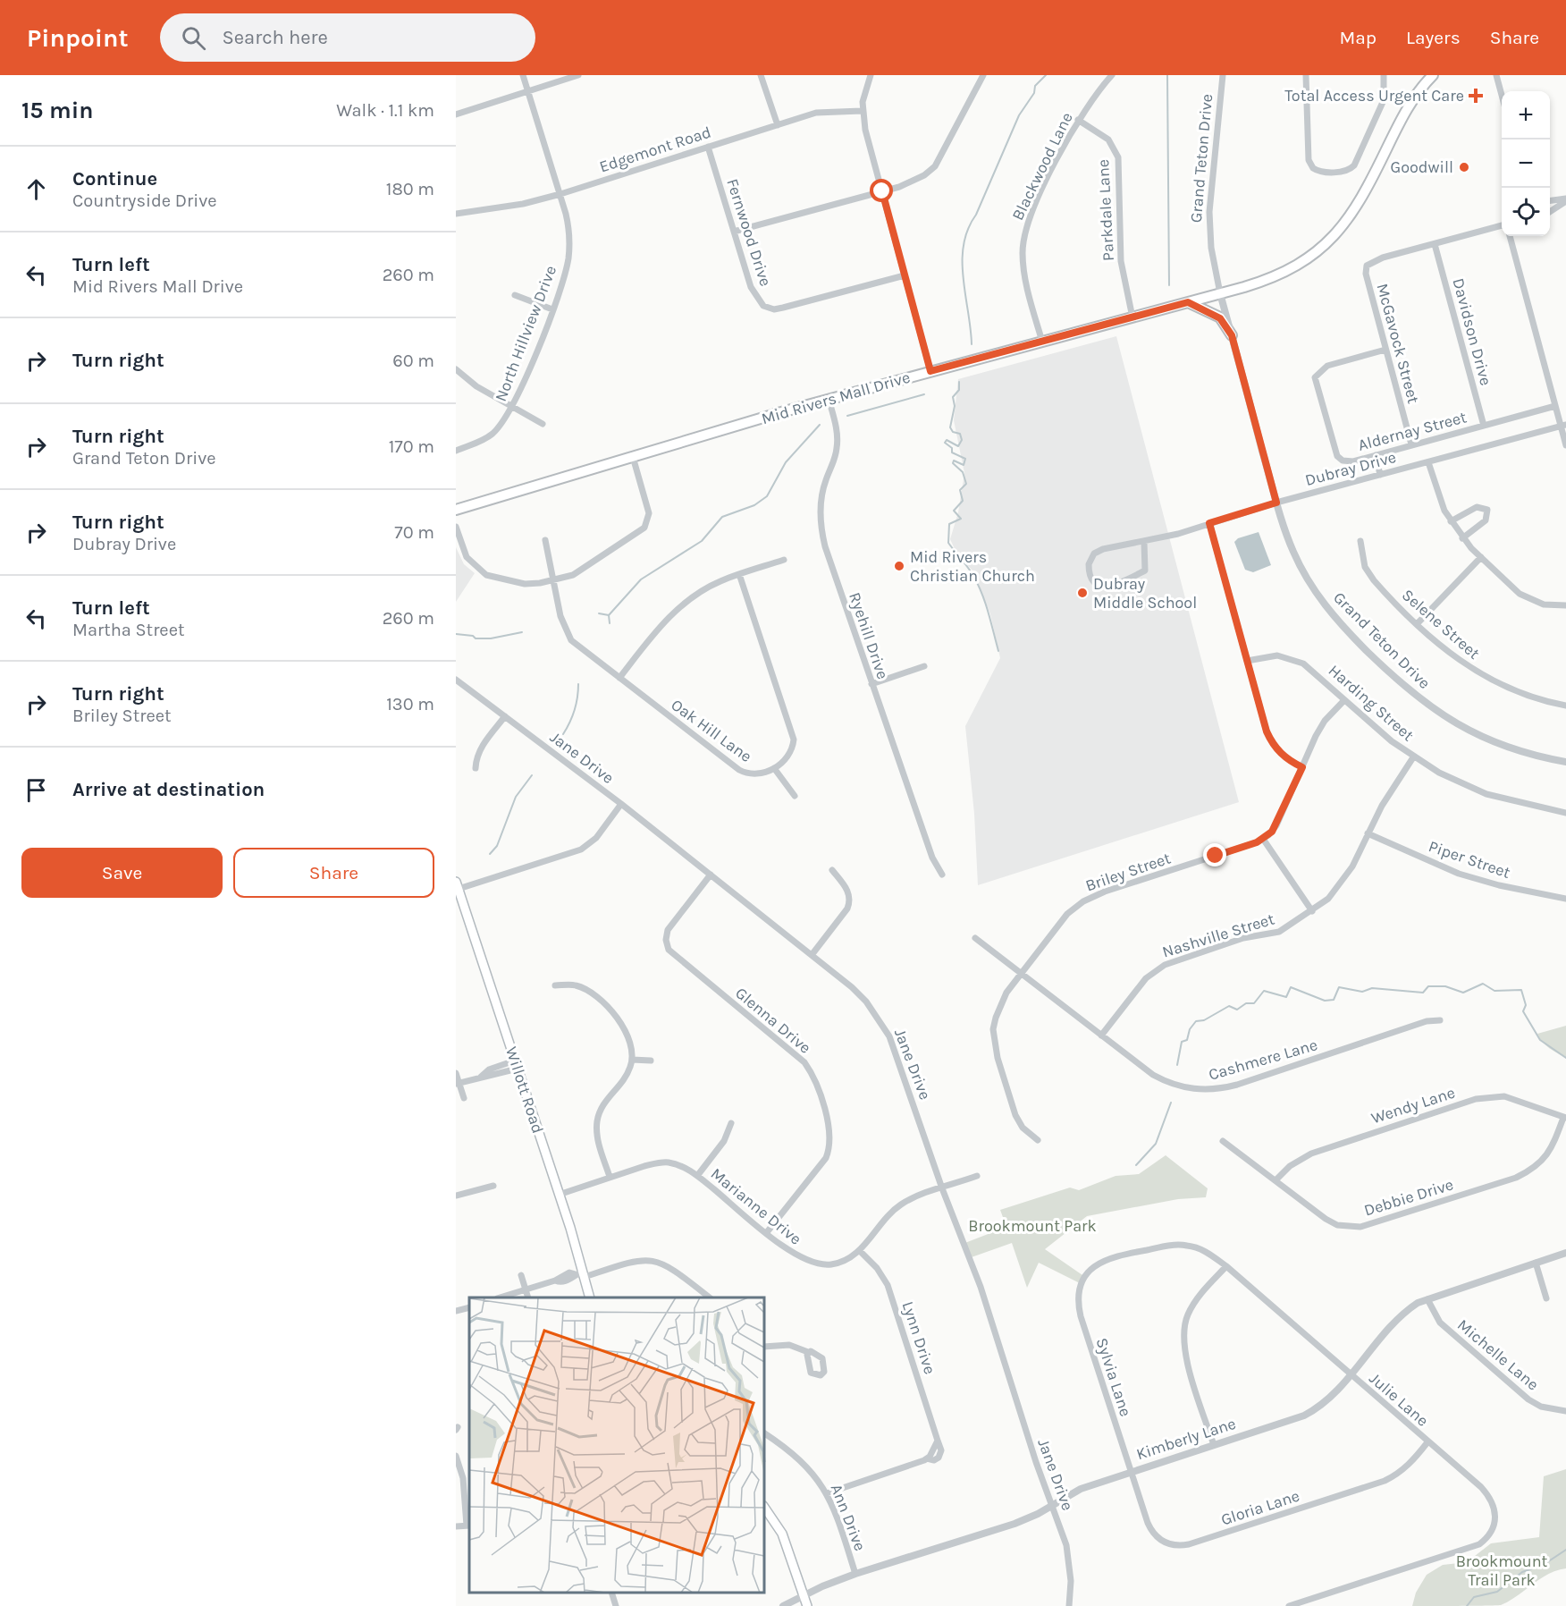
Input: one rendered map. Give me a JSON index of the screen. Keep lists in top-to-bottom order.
{
  "streets": {
    "main road": ["Mid Rivers Mall Drive", "Willott Road"],
    "street": [
      "Edgemont Road",
      "Grand Teton Drive",
      "Blackwood Lane",
      "Parkdale Lane",
      "Fernwood Drive",
      "Davidson Drive",
      "North Hillview Drive",
      "McGavock Street",
      "Aldernay Street",
      "Dubray Drive",
      "Selene Street",
      "Ryehill Drive",
      "Harding Street",
      "Oak Hill Lane",
      "Jane Drive",
      "Piper Street",
      "Briley Street",
      "Nashville Street",
      "Glenna Drive",
      "Cashmere Lane",
      "Wendy Lane",
      "Debbie Drive",
      "Marianne Drive",
      "Lynn Drive",
      "Michelle Lane",
      "Sylvia Lane",
      "Julie Lane",
      "Kimberly Lane",
      "Gloria Lane",
      "Ann Drive"
    ]
  },
  "crossings": [
    ["Edgemont Road", "Fernwood Drive"],
    ["Edgemont Road", "North Hillview Drive"],
    ["Grand Teton Drive", "Mid Rivers Mall Drive"],
    ["Grand Teton Drive", "Dubray Drive"],
    ["Blackwood Lane", "Parkdale Lane"],
    ["Blackwood Lane", "Mid Rivers Mall Drive"],
    ["Parkdale Lane", "Mid Rivers Mall Drive"],
    ["Davidson Drive", "McGavock Street"],
    ["Davidson Drive", "Aldernay Street"],
    ["McGavock Street", "Aldernay Street"],
    ["Mid Rivers Mall Drive", "Ryehill Drive"],
    ["Harding Street", "Nashville Street"],
    ["Jane Drive", "Glenna Drive"],
    ["Jane Drive", "Marianne Drive"],
    ["Jane Drive", "Kimberly Lane"],
    ["Piper Street", "Nashville Street"],
    ["Briley Street", "Cashmere Lane"],
    ["Nashville Street", "Cashmere Lane"],
    ["Glenna Drive", "Marianne Drive"],
    ["Willott Road", "Marianne Drive"],
    ["Wendy Lane", "Debbie Drive"],
    ["Marianne Drive", "Lynn Drive"],
    ["Lynn Drive", "Ann Drive"],
    ["Michelle Lane", "Kimberly Lane"],
    ["Sylvia Lane", "Julie Lane"],
    ["Sylvia Lane", "Kimberly Lane"],
    ["Sylvia Lane", "Gloria Lane"],
    ["Julie Lane", "Kimberly Lane"],
    ["Julie Lane", "Gloria Lane"],
    ["Kimberly Lane", "Gloria Lane"],
    ["Kimberly Lane", "Ann Drive"]
  ],
  "parks": ["Brookmount Park", "Brookmount Trail Park"],
  "places": {
    "health": ["Total Access Urgent Care"],
    "other": ["Goodwill", "Mid Rivers Christian Church", "Dubray Middle School"]
  },
  "page": {
    "header": "Pinpoint",
    "search": "Search here",
    "nav": ["Map", "Layers", "Share"],
    "heading": ["15 min", "Walk · 1.1 km"],
    "map_buttons": ["+", "−"],
    "list": [
      ["Continue", "Countryside Drive", "180 m"],
      ["Turn left", "Mid Rivers Mall Drive", "260 m"],
      ["Turn right", "60 m"],
      ["Turn right", "Grand Teton Drive", "170 m"],
      ["Turn right", "Dubray Drive", "70 m"],
      ["Turn left", "Martha Street", "260 m"],
      ["Turn right", "Briley Street", "130 m"],
      "Arrive at destination"
    ],
    "buttons": ["Save", "Share"]
  }
}
